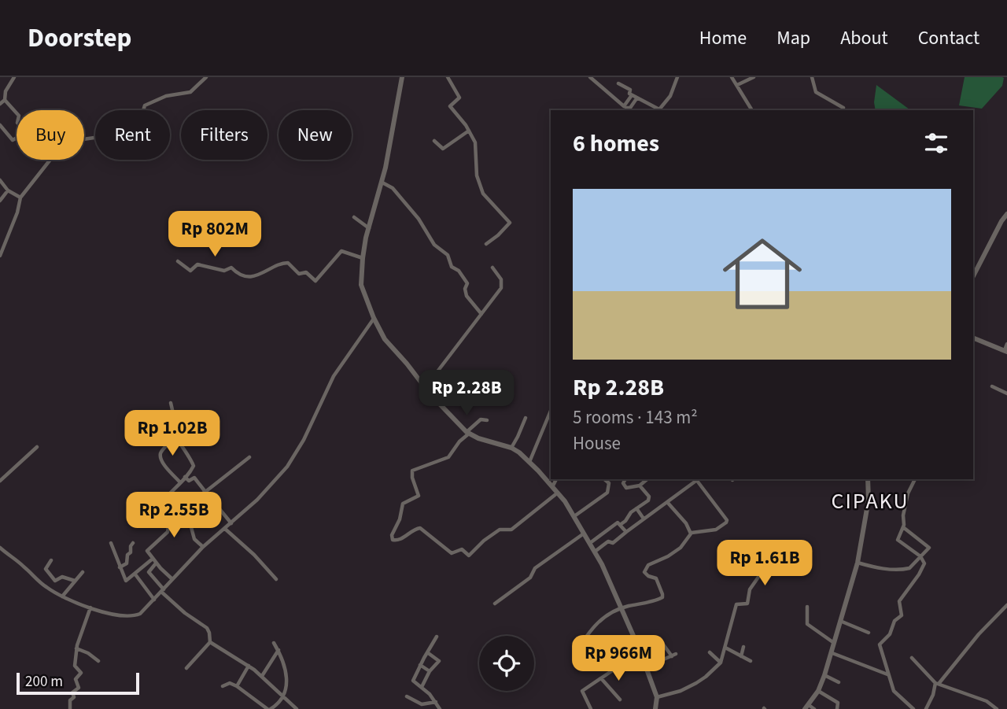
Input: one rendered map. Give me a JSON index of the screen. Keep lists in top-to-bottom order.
{
  "districts": ["CIPAKU"],
  "scale_bar": "200 m",
  "page": {
    "header": "Doorstep",
    "nav": [
      "Home",
      "Map",
      "About",
      "Contact"
    ],
    "chip": [
      "Buy",
      "Rent",
      "Filters",
      "New"
    ],
    "heading": "6 homes",
    "list": [
      {
        "name": "Rp 2.28B",
        "note": "5 rooms · 143 m² · House"
      }
    ],
    "price": [
      "Rp 802M",
      "Rp 2.28B",
      "Rp 1.02B",
      "Rp 2.55B",
      "Rp 1.61B",
      "Rp 966M"
    ],
    "scale": "200 m"
  }
}
